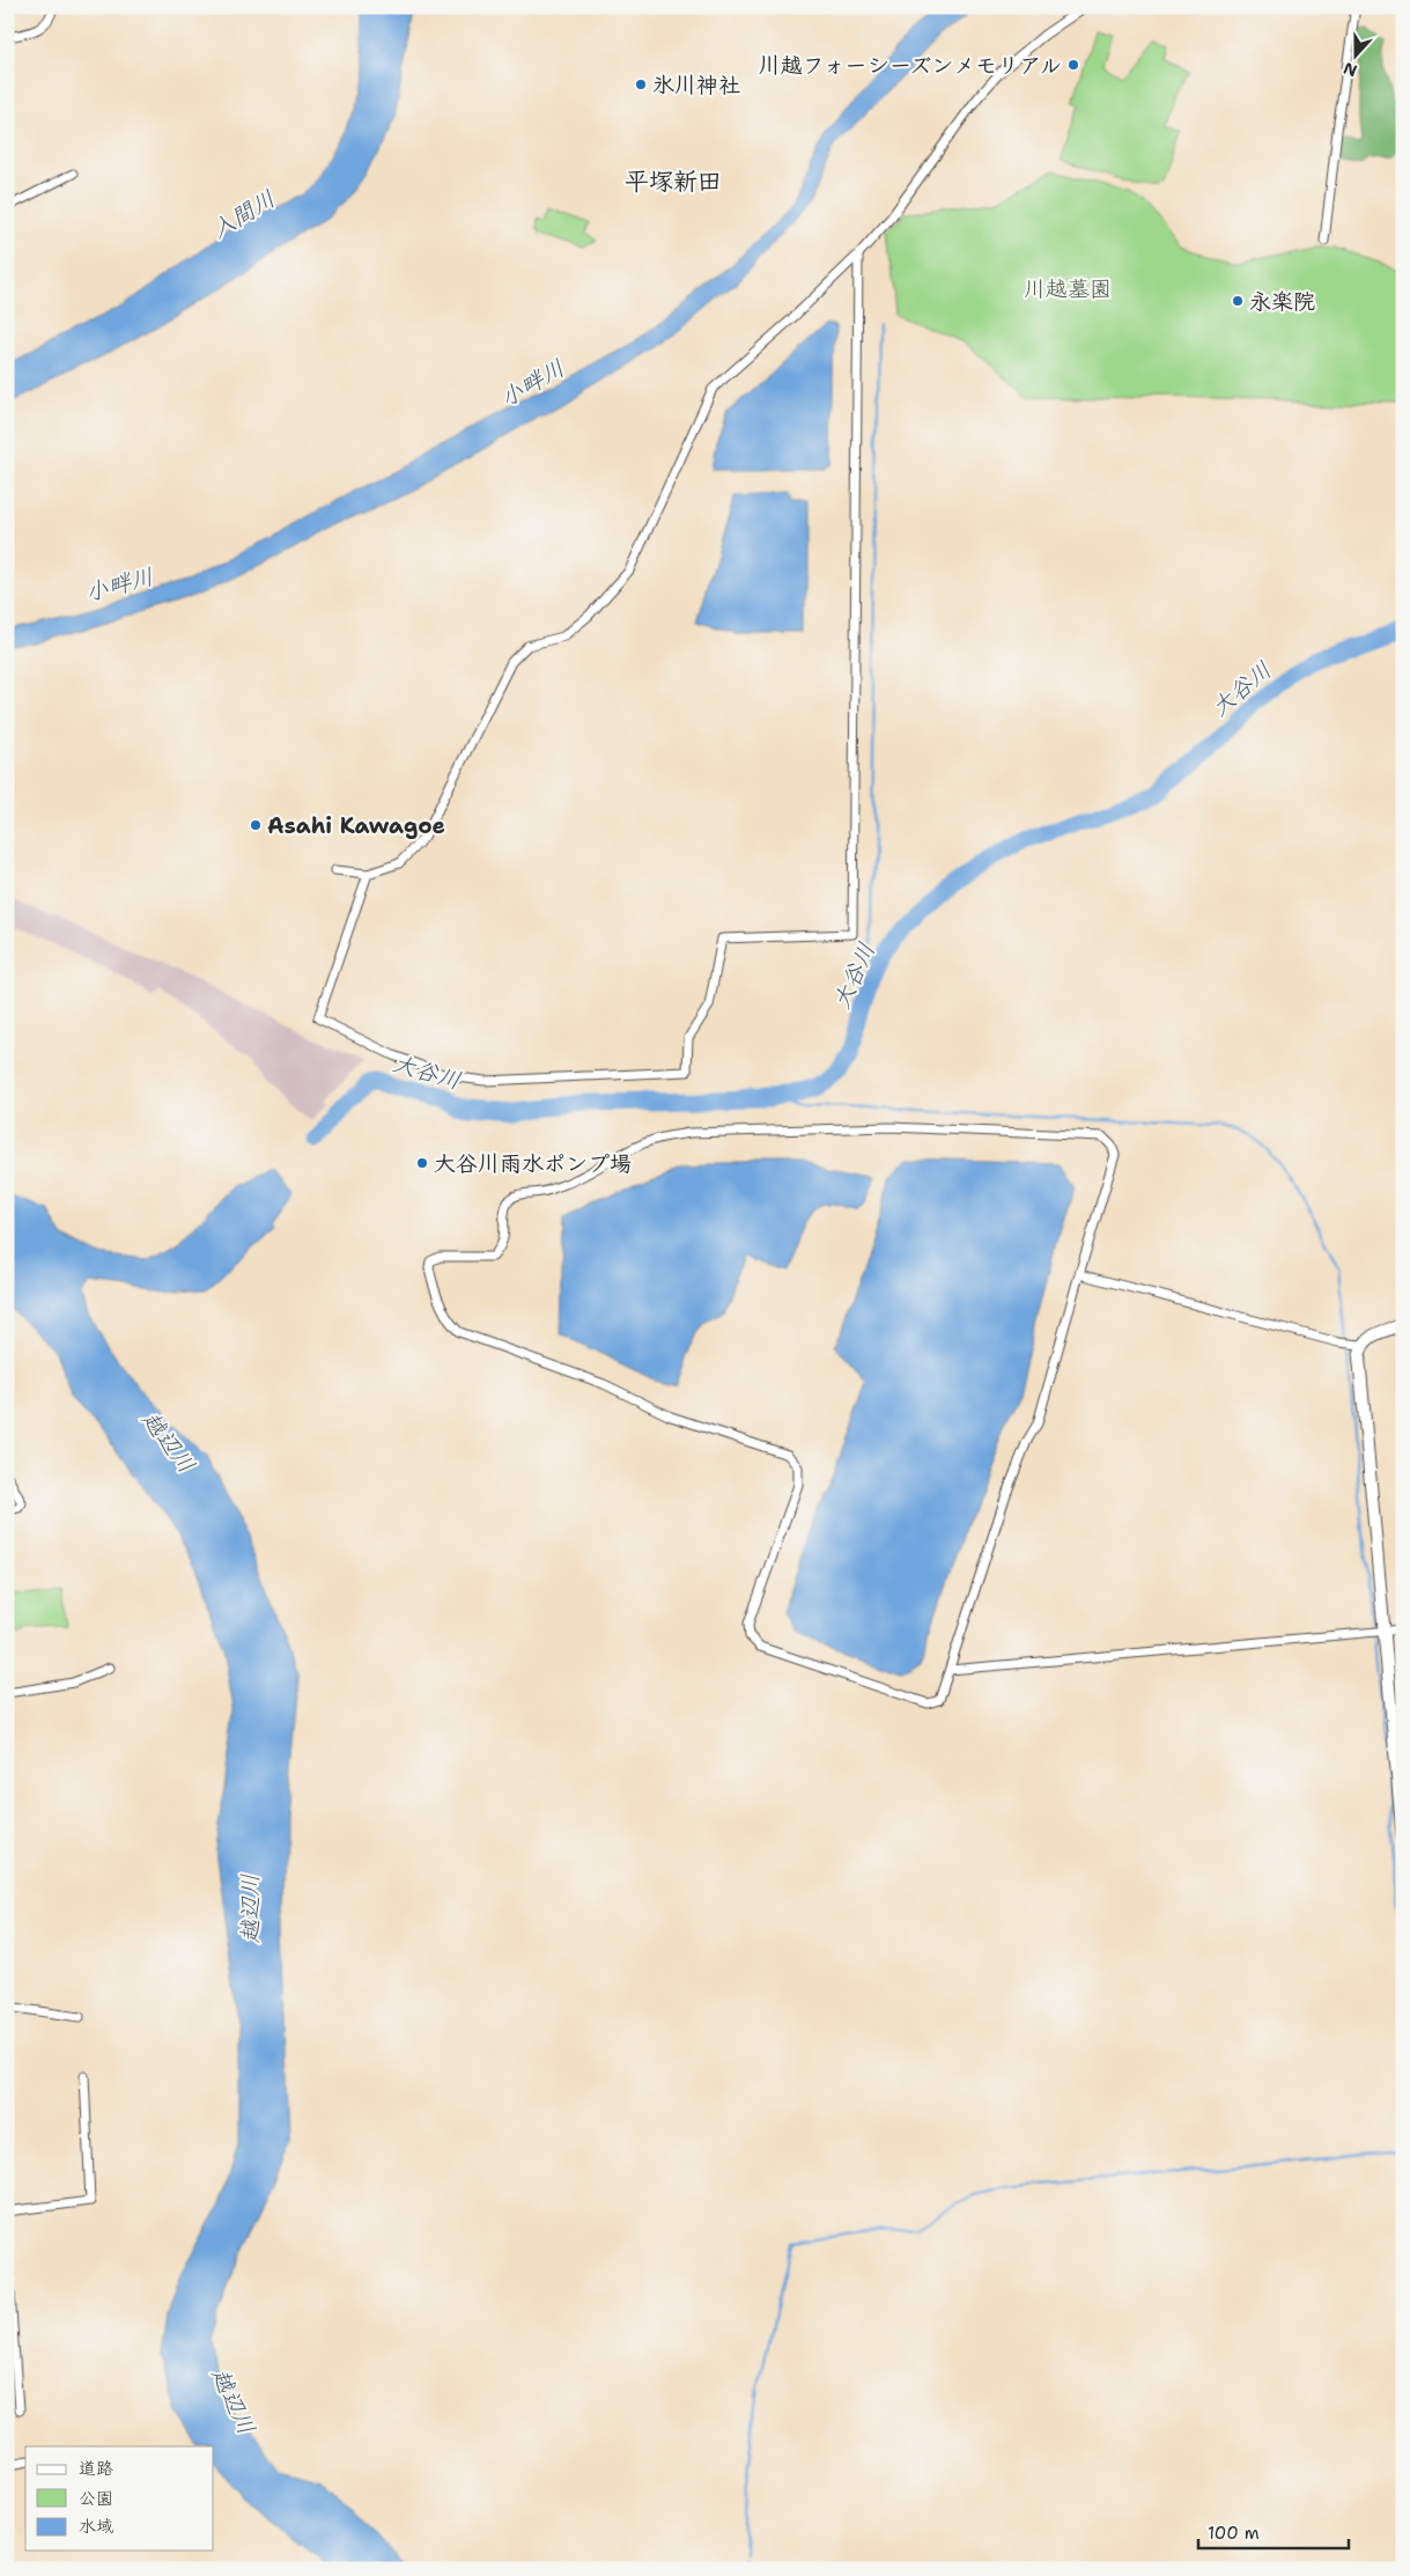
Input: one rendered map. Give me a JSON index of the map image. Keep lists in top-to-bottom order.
{
  "districts": ["平塚新田"],
  "water": [
    "入間川",
    "小畔川",
    "大谷川",
    "越辺川"
  ],
  "parks": ["川越墓園"],
  "places": [
    "川越フォーシーズンメモリアル",
    "氷川神社",
    "永楽院",
    "Asahi Kawagoe",
    "大谷川雨水ポンプ場"
  ],
  "legend": ["道路", "公園", "水域"],
  "scale_bar": "100 m",
  "north": "bottom"
}
